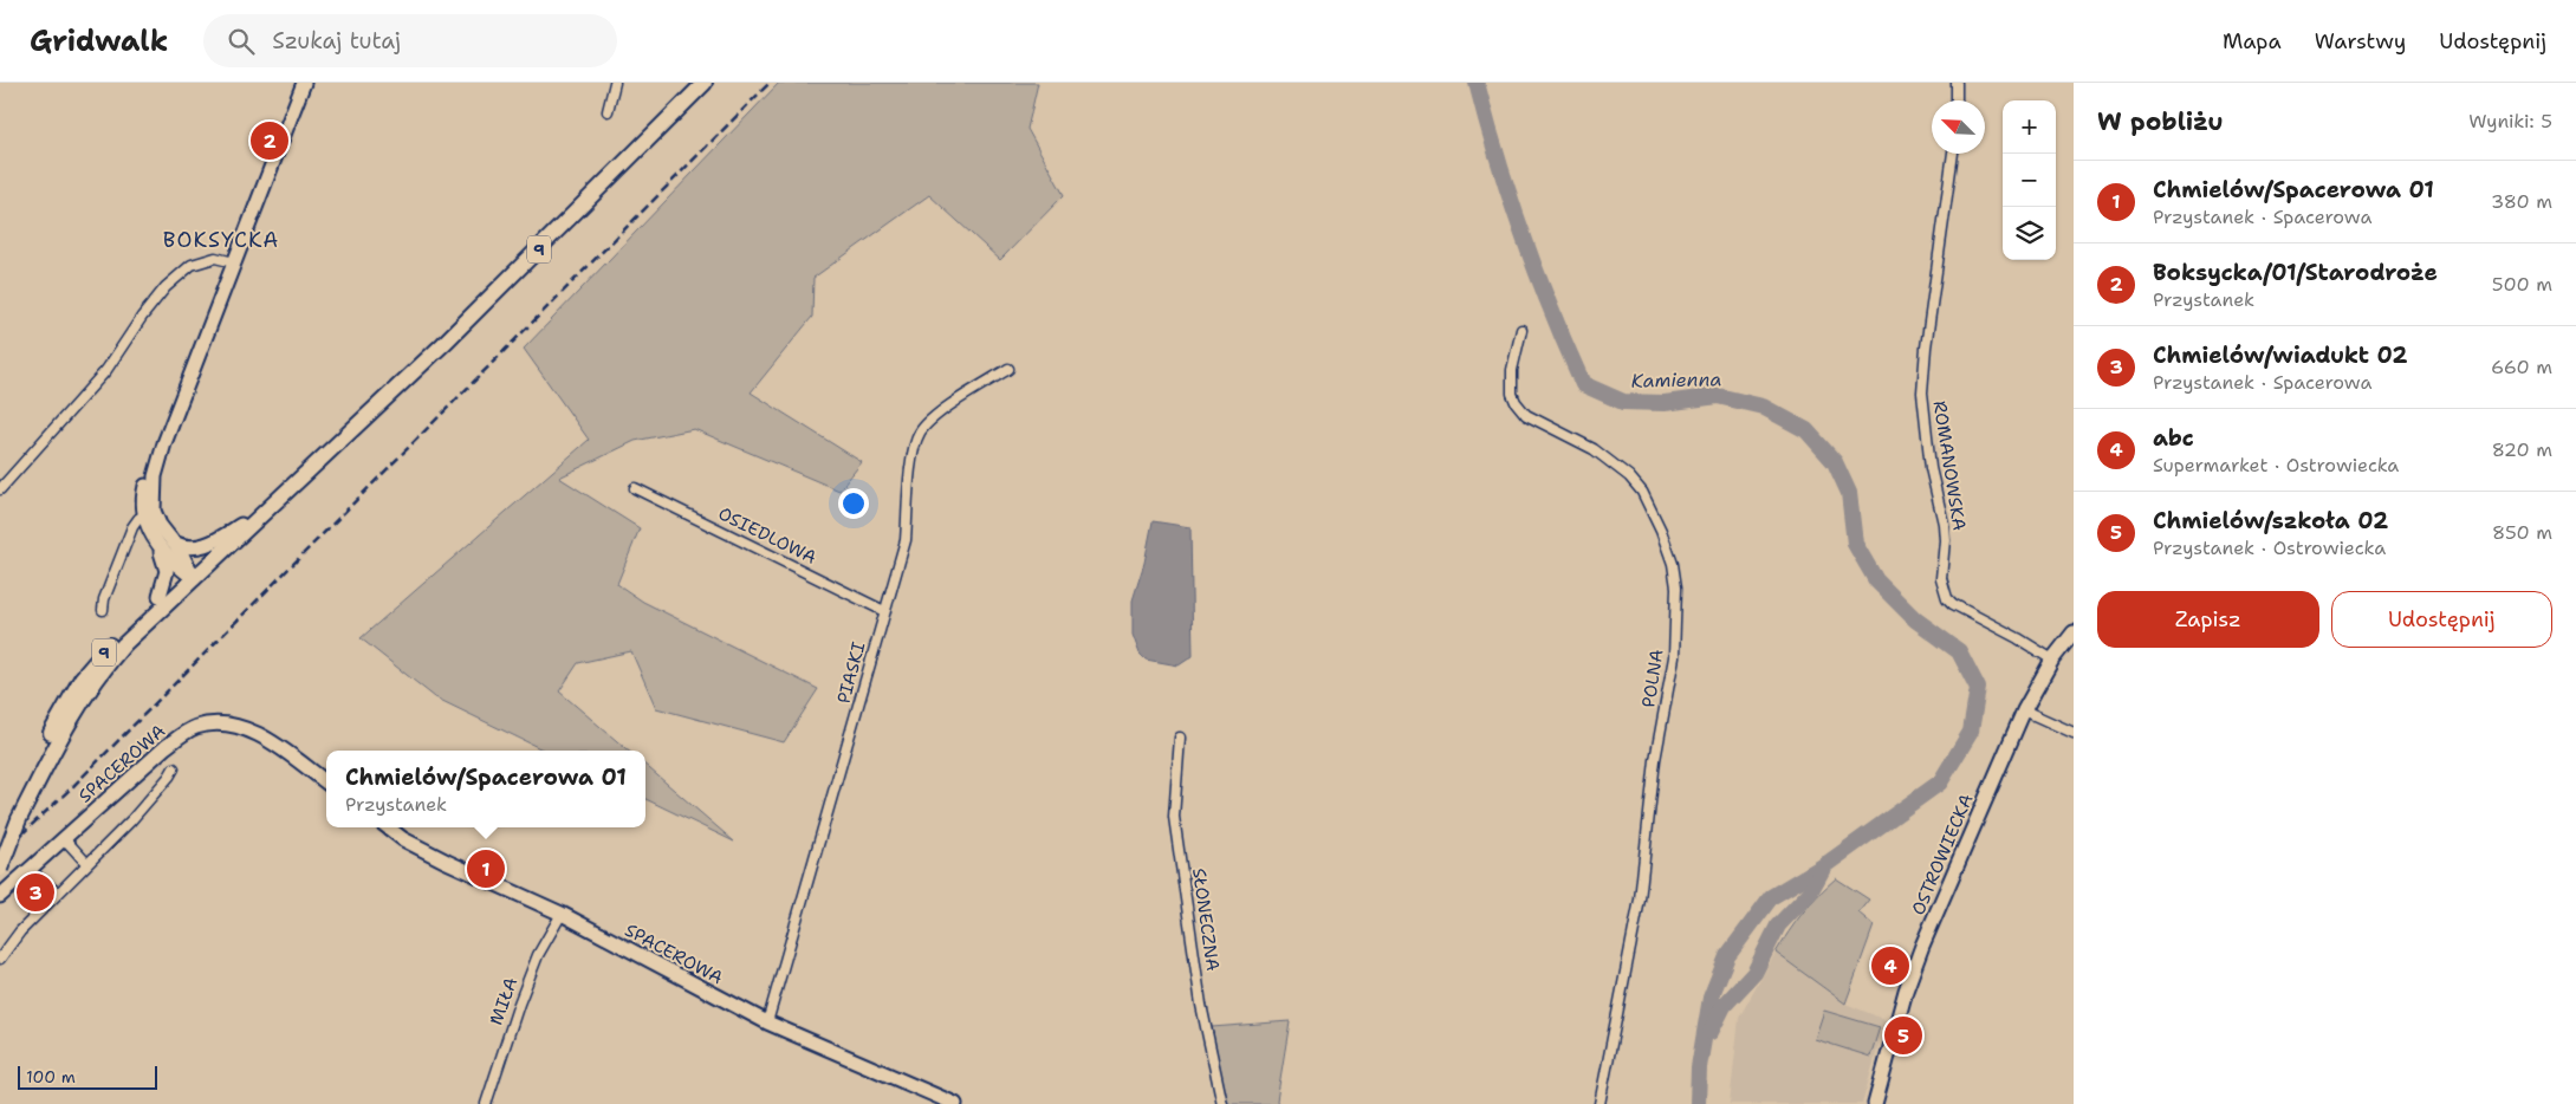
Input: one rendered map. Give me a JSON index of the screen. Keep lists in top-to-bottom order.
{
  "streets": {
    "main road": ["9"],
    "street": [
      "ROMANOWSKA",
      "OSIEDLOWA",
      "PIASKI",
      "POLNA",
      "SPACEROWA",
      "OSTROWIECKA",
      "SŁONECZNA",
      "MIŁA"
    ]
  },
  "crossings": [
    ["ROMANOWSKA", "OSTROWIECKA"],
    ["OSIEDLOWA", "PIASKI"],
    ["PIASKI", "SPACEROWA"],
    ["SPACEROWA", "MIŁA"]
  ],
  "districts": ["BOKSYCKA"],
  "water": ["Kamienna"],
  "scale_bar": "100 m",
  "north": "top left",
  "page": {
    "header": "Gridwalk",
    "search": "Szukaj tutaj",
    "nav": ["Mapa", "Warstwy", "Udostępnij"],
    "heading": ["W pobliżu", "Wyniki: 5"],
    "map_buttons": ["+", "−"],
    "pins": [
      "2",
      "1",
      "3",
      "4",
      "5"
    ],
    "list": [
      {
        "mark": "1",
        "name": "Chmielów/Spacerowa 01",
        "note": "Przystanek · Spacerowa",
        "value": "380 m"
      },
      {
        "mark": "2",
        "name": "Boksycka/01/Starodroże",
        "note": "Przystanek",
        "value": "500 m"
      },
      {
        "mark": "3",
        "name": "Chmielów/wiadukt 02",
        "note": "Przystanek · Spacerowa",
        "value": "660 m"
      },
      {
        "mark": "4",
        "name": "abc",
        "note": "Supermarket · Ostrowiecka",
        "value": "820 m"
      },
      {
        "mark": "5",
        "name": "Chmielów/szkoła 02",
        "note": "Przystanek · Ostrowiecka",
        "value": "850 m"
      }
    ],
    "buttons": ["Zapisz", "Udostępnij"],
    "popup": ["Chmielów/Spacerowa 01", "Przystanek"],
    "scale": "100 m"
  }
}
